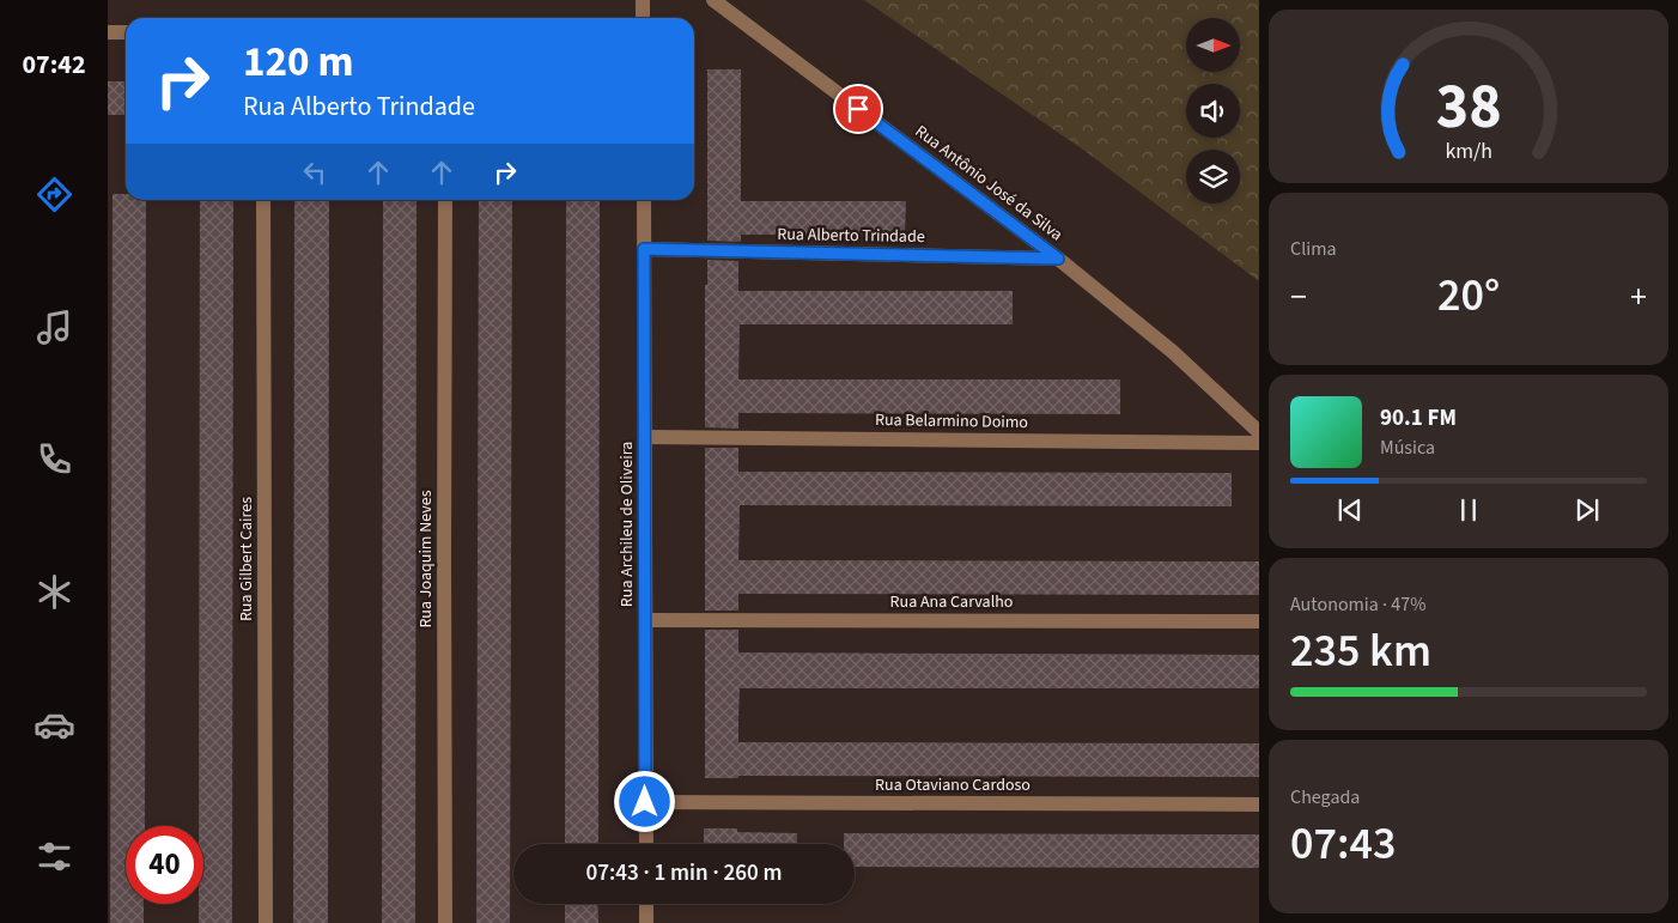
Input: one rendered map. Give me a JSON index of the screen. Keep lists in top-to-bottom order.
{
  "streets": {
    "street": [
      "Rua Antônio José da Silva",
      "Rua Alberto Trindade",
      "Rua Belarmino Doimo",
      "Rua Archileu de Oliveira",
      "Rua Gilbert Caires",
      "Rua Joaquim Neves",
      "Rua Ana Carvalho",
      "Rua Otaviano Cardoso"
    ]
  },
  "crossings": [
    ["Rua Antônio José da Silva", "Rua Alberto Trindade"],
    ["Rua Alberto Trindade", "Rua Archileu de Oliveira"],
    ["Rua Belarmino Doimo", "Rua Archileu de Oliveira"],
    ["Rua Archileu de Oliveira", "Rua Ana Carvalho"],
    ["Rua Archileu de Oliveira", "Rua Otaviano Cardoso"]
  ],
  "north": "right",
  "page": {
    "tabs": "07:42",
    "turn": ["120 m", "Rua Alberto Trindade"],
    "tile": [
      "Clima",
      ["Autonomia · 47%", "235 km"],
      ["Chegada", "07:43"]
    ],
    "heat": ["−", "20°", "+"],
    "song": ["90.1 FM", "Música"],
    "limit": "40",
    "trip": "07:43 · 1 min · 260 m",
    "gauge": ["38", "km/h"]
  }
}
